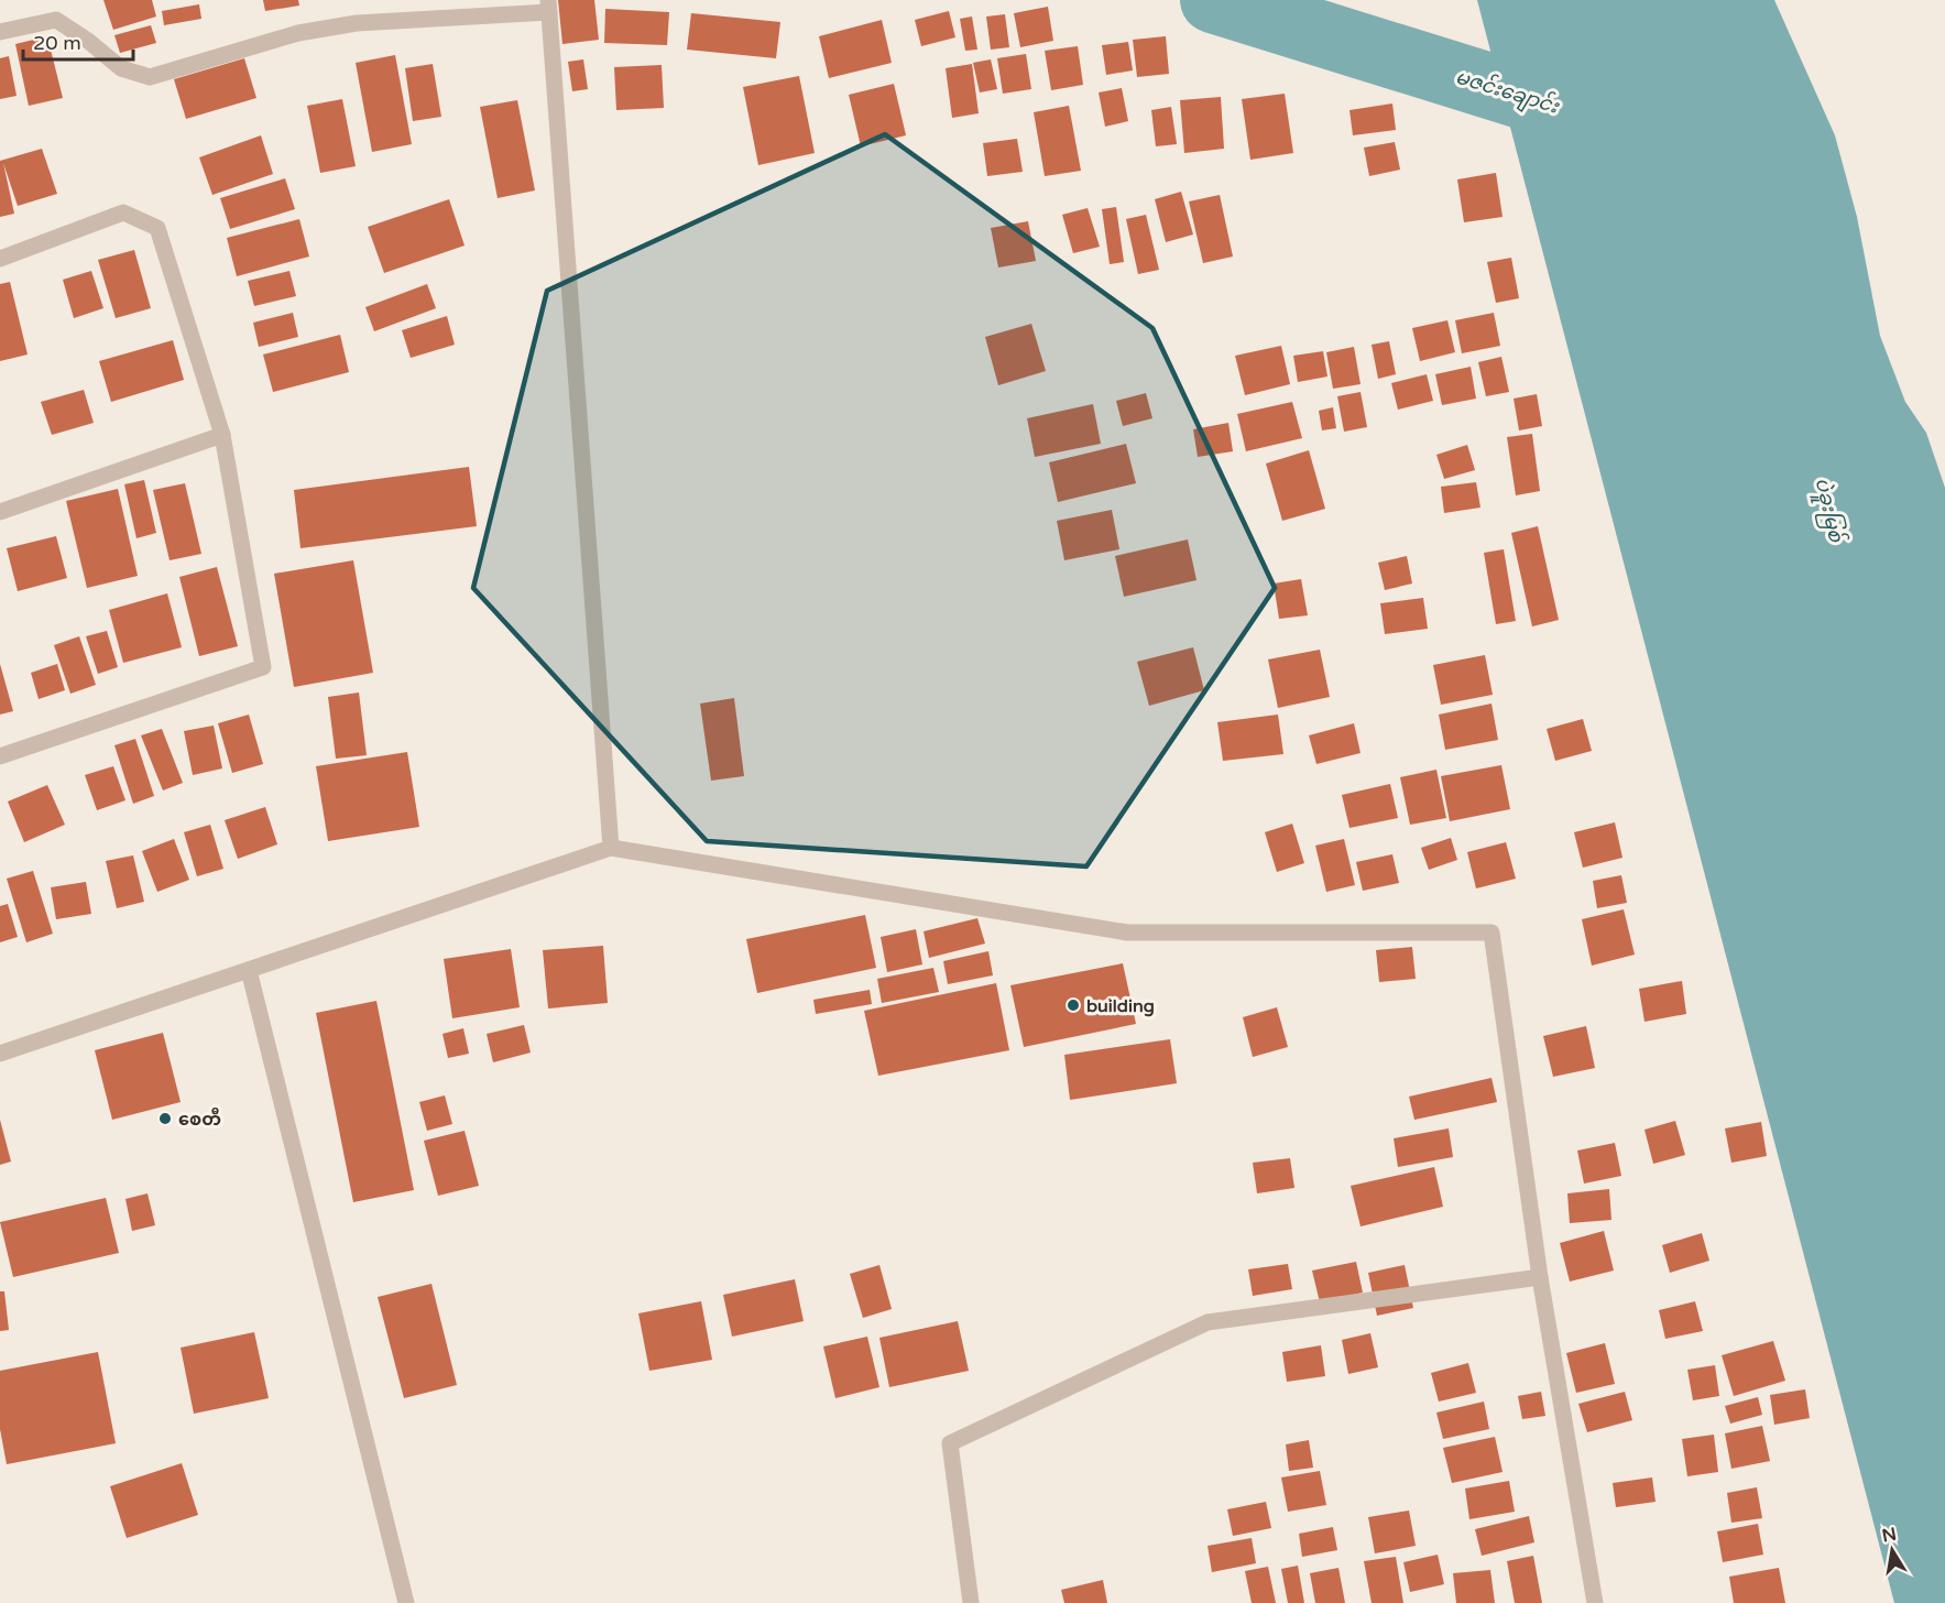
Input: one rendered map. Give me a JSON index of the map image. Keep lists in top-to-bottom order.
{
  "water": ["မဇင်းချောင်း", "ပဲခူးမြစ်"],
  "places": ["building", "စေတီ"],
  "scale_bar": "20 m",
  "north": "top"
}
